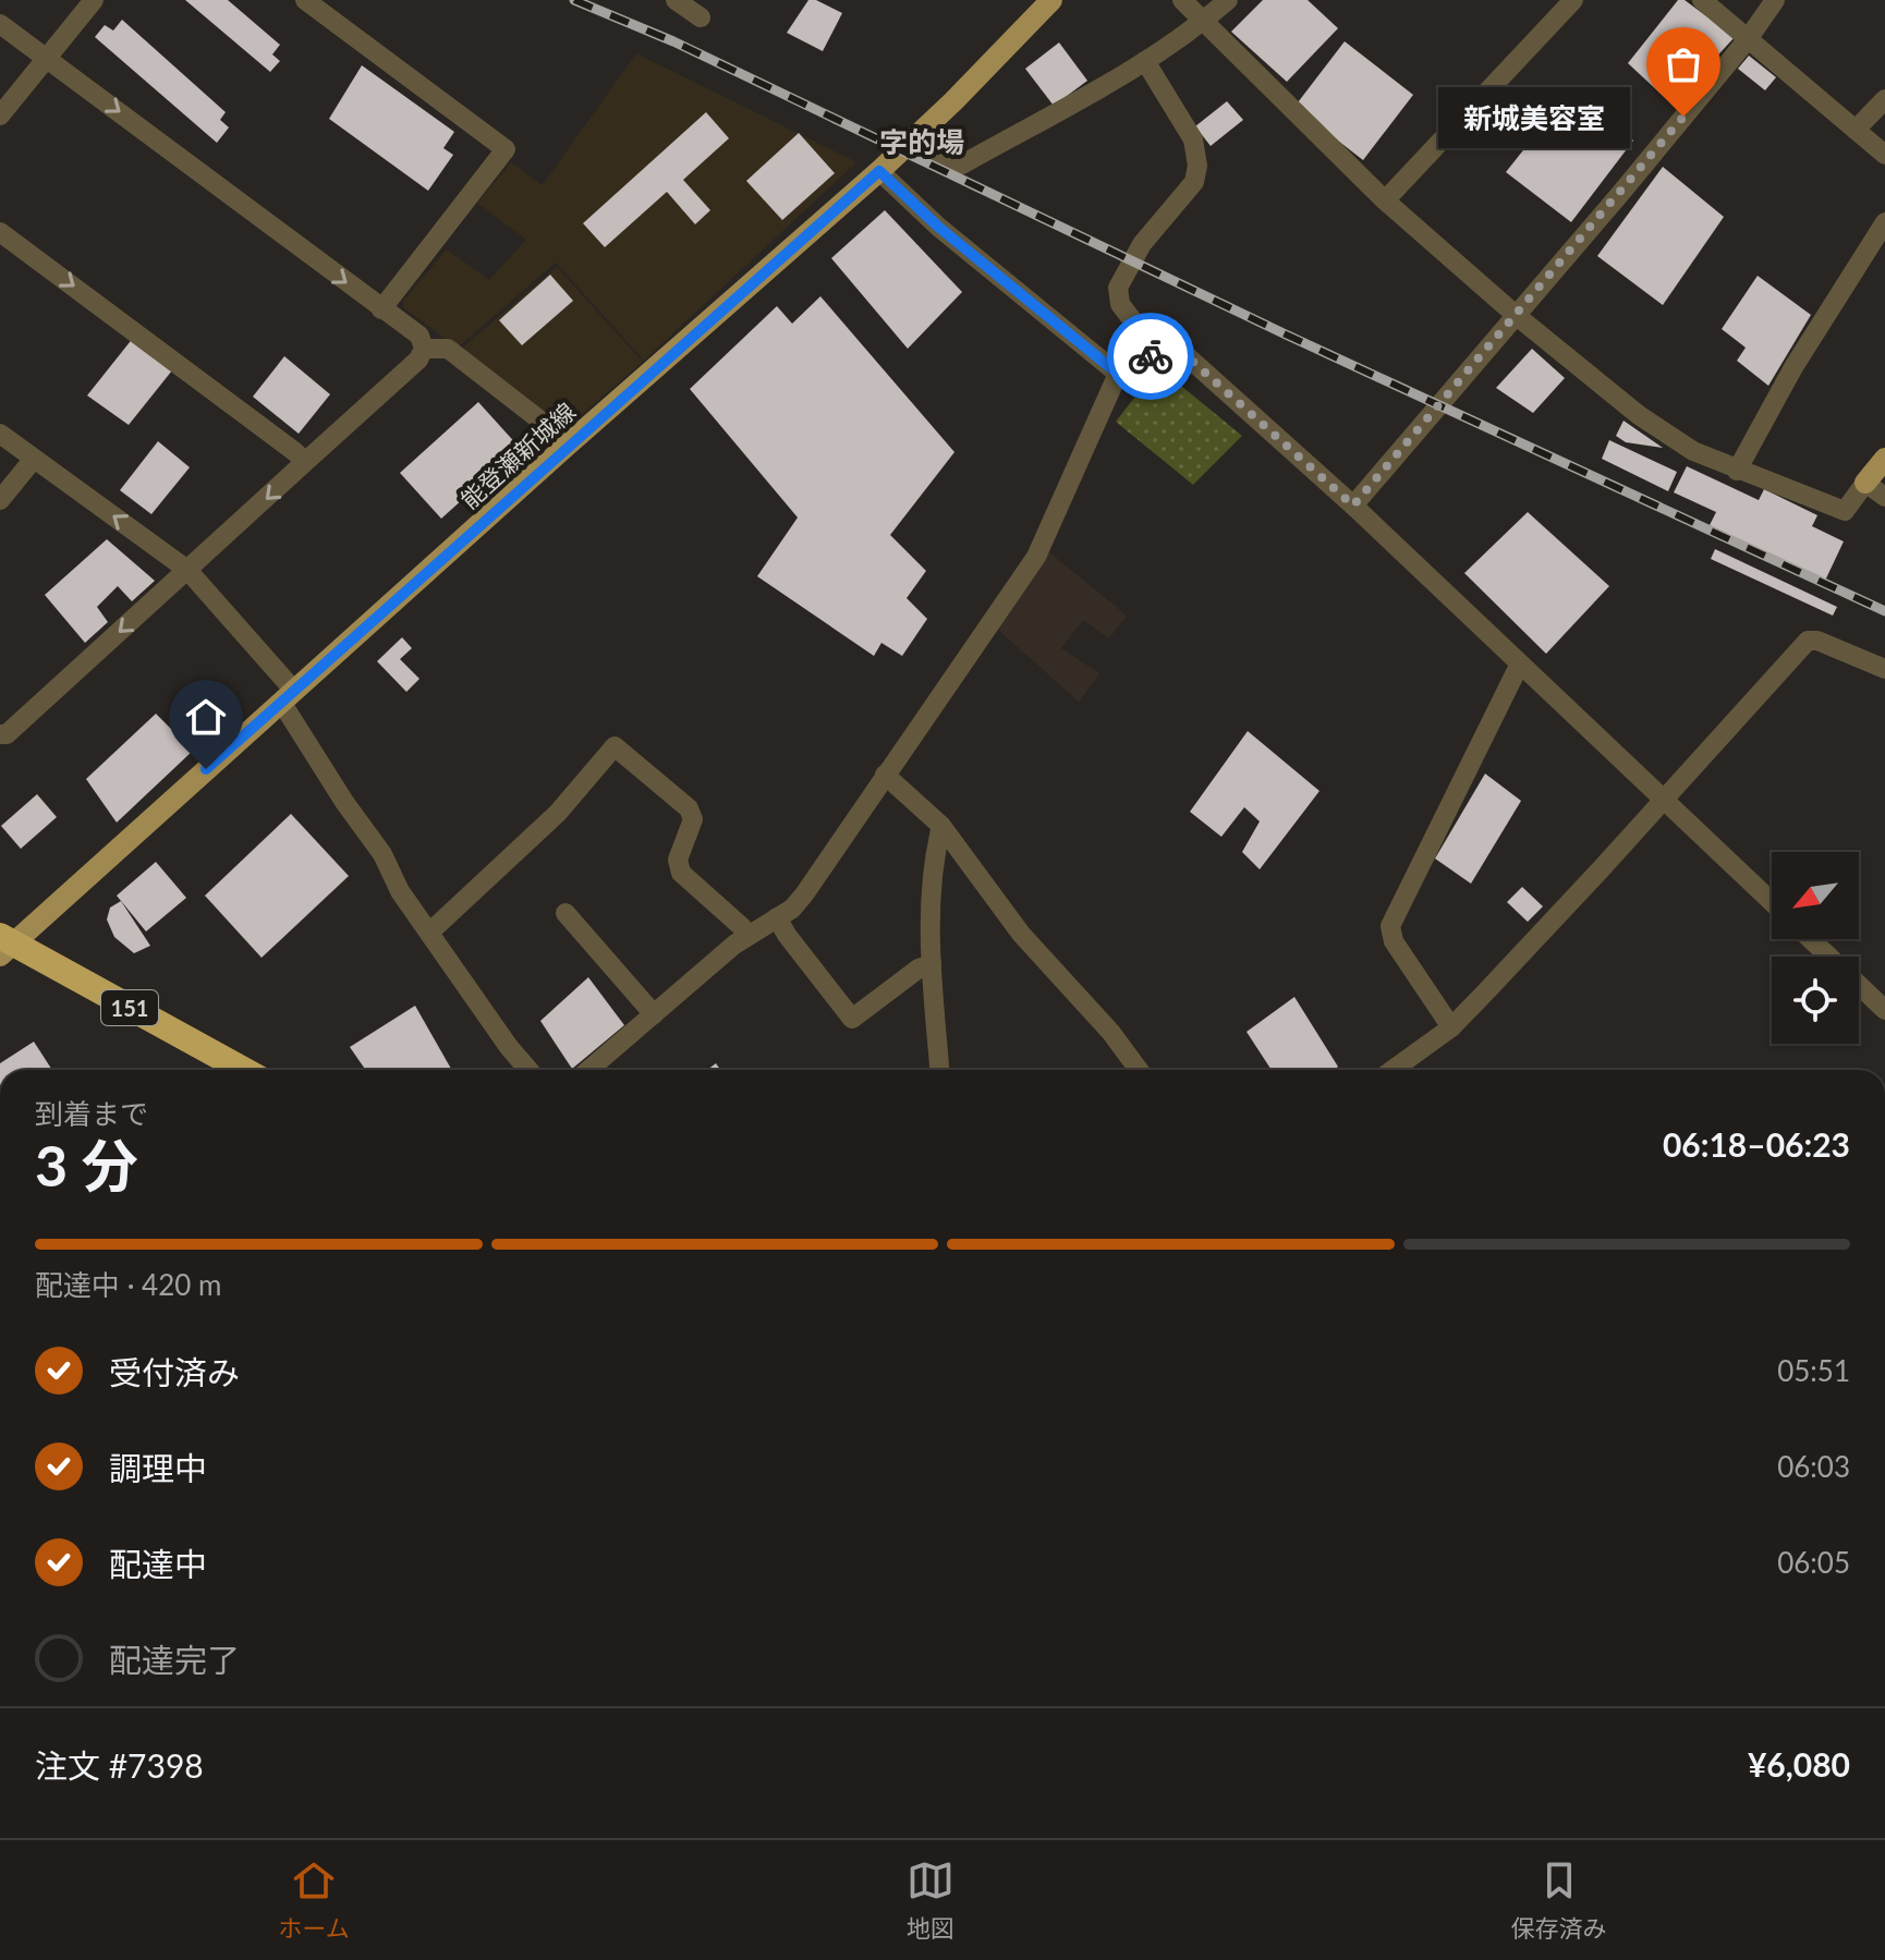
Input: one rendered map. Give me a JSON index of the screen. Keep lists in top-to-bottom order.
{
  "streets": {
    "highway": ["151"],
    "main road": ["能登瀬新城線"]
  },
  "crossings": [
    ["能登瀬新城線", "151"]
  ],
  "districts": ["字的場"],
  "places": ["新城美容室"],
  "north": "bottom left",
  "page": {
    "bubble": "新城美容室",
    "heading": ["3 分", "到着まで", "06:18–06:23"],
    "panel": ["注文 #7398", "¥6,080"],
    "bar": "配達中 · 420 m",
    "list": [
      ["受付済み", "05:51"],
      ["調理中", "06:03"],
      ["配達中", "06:05"],
      "配達完了"
    ],
    "tabs": ["ホーム", "地図", "保存済み"]
  }
}
